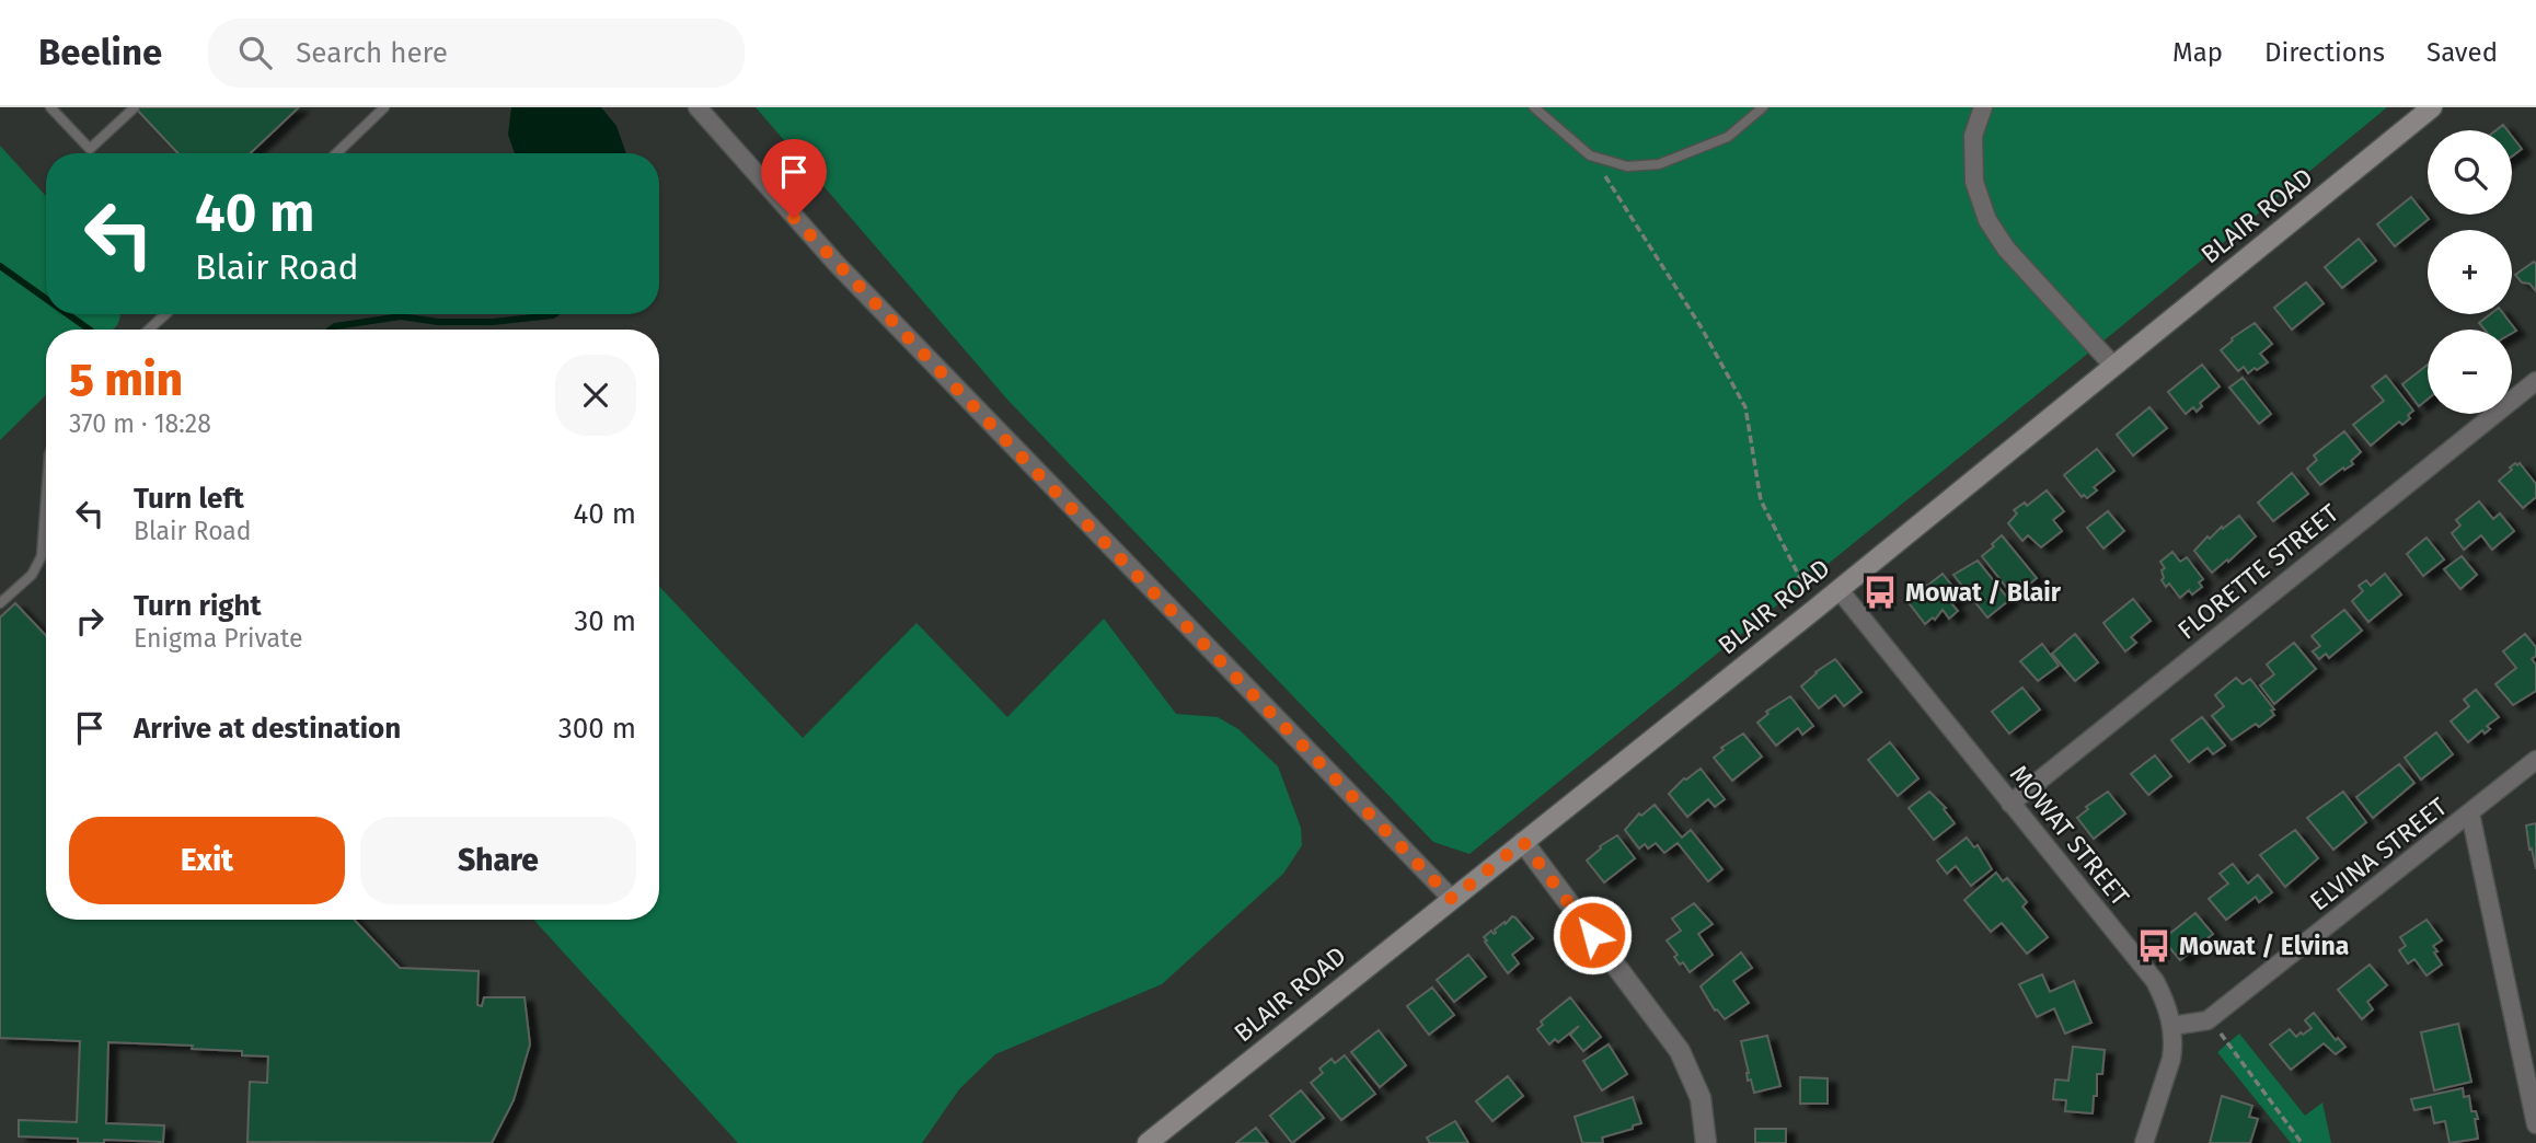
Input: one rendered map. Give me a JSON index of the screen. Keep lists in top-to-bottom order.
{
  "streets": {
    "main road": ["BLAIR ROAD"],
    "street": ["FLORETTE STREET", "MOWAT STREET", "ELVINA STREET"]
  },
  "crossings": [
    ["BLAIR ROAD", "MOWAT STREET"],
    ["FLORETTE STREET", "MOWAT STREET"],
    ["MOWAT STREET", "ELVINA STREET"]
  ],
  "places": {
    "bus stop": ["Mowat / Blair", "Mowat / Elvina"]
  },
  "page": {
    "header": "Beeline",
    "search": "Search here",
    "nav": ["Map", "Directions", "Saved"],
    "map_buttons": ["+", "−"],
    "turn": ["40 m", "Blair Road"],
    "heading": ["5 min", "370 m · 18:28"],
    "list": [
      {
        "name": "Turn left",
        "note": "Blair Road",
        "value": "40 m"
      },
      {
        "name": "Turn right",
        "note": "Enigma Private",
        "value": "30 m"
      },
      {
        "name": "Arrive at destination",
        "value": "300 m"
      }
    ],
    "buttons": ["Exit", "Share"]
  }
}
